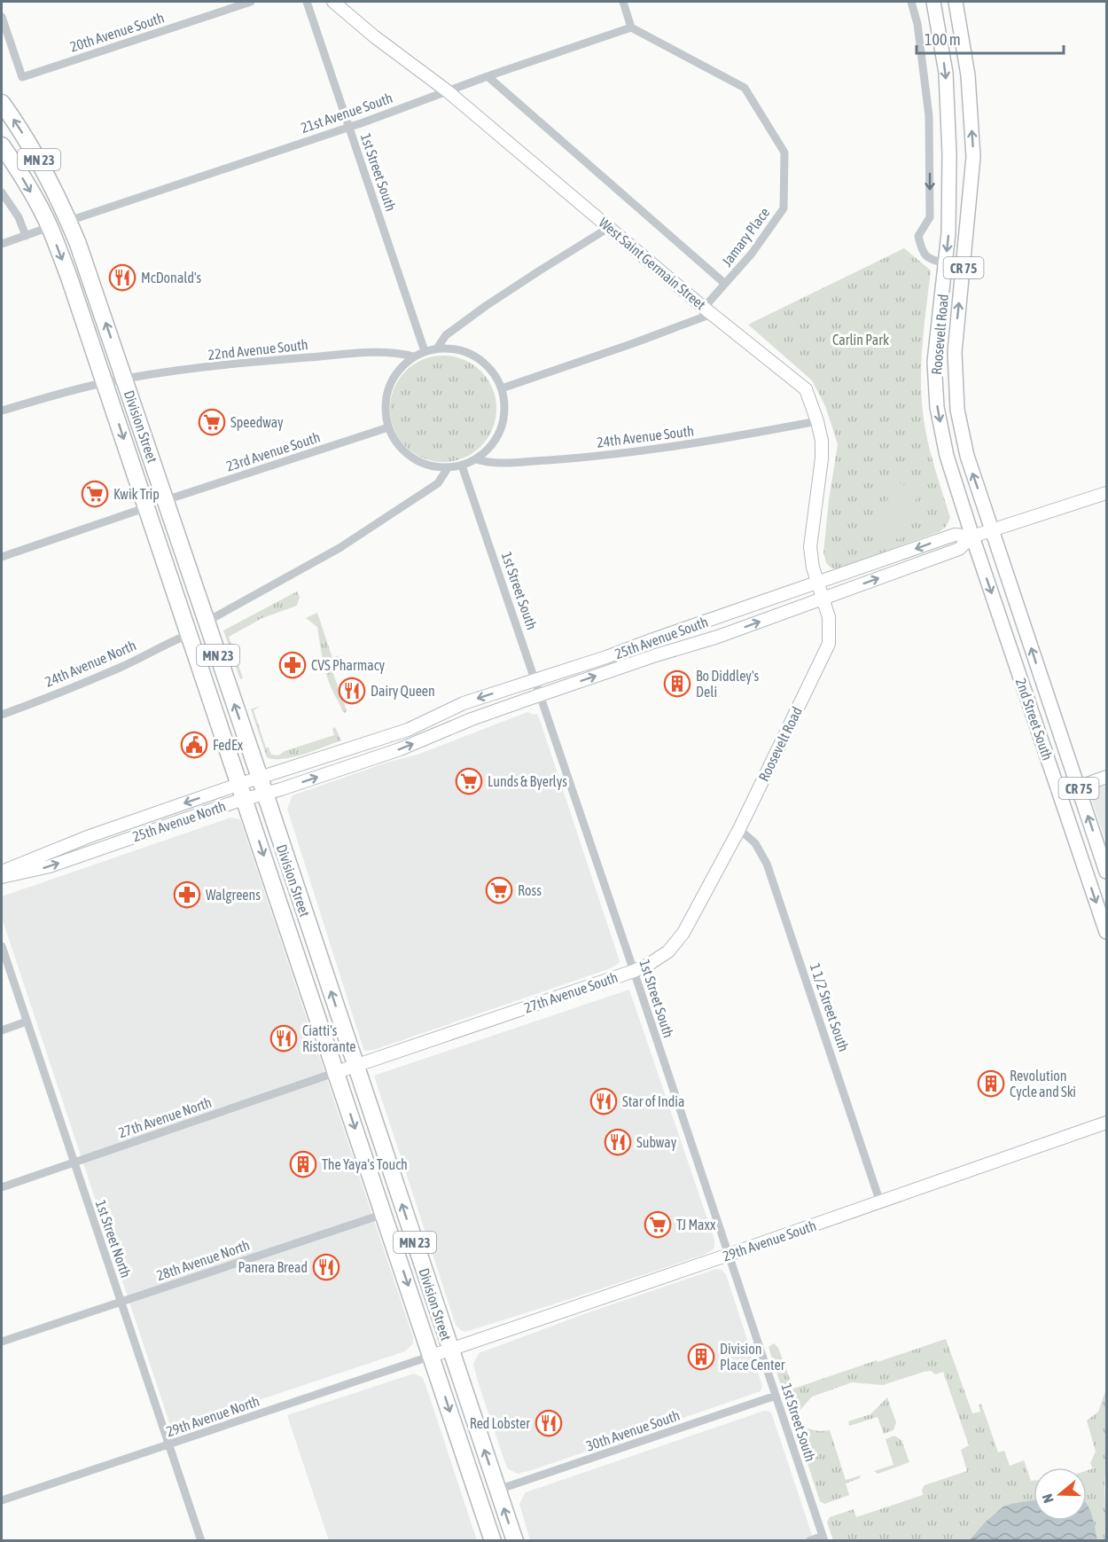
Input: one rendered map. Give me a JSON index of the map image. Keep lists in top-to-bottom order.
{
  "streets": {
    "highway": ["MN 23", "Division Street"],
    "main road": ["CR 75", "Roosevelt Road", "2nd Street South"],
    "street": [
      "20th Avenue South",
      "21st Avenue South",
      "1st Street South",
      "Jamary Place",
      "West Saint Germain Street",
      "22nd Avenue South",
      "24th Avenue South",
      "23rd Avenue South",
      "25th Avenue South",
      "24th Avenue North",
      "25th Avenue North",
      "27th Avenue South",
      "1 1/2 Street South",
      "27th Avenue North",
      "1st Street North",
      "29th Avenue South",
      "28th Avenue North",
      "29th Avenue North",
      "30th Avenue South"
    ]
  },
  "crossings": [
    ["21st Avenue South", "MN 23"],
    ["21st Avenue South", "1st Street South"],
    ["21st Avenue South", "Jamary Place"],
    ["21st Avenue South", "West Saint Germain Street"],
    ["21st Avenue South", "Division Street"],
    ["MN 23", "Division Street"],
    ["1st Street South", "Jamary Place"],
    ["1st Street South", "22nd Avenue South"],
    ["1st Street South", "24th Avenue South"],
    ["1st Street South", "23rd Avenue South"],
    ["1st Street South", "25th Avenue South"],
    ["1st Street South", "27th Avenue South"],
    ["1st Street South", "29th Avenue South"],
    ["1st Street South", "30th Avenue South"],
    ["Jamary Place", "West Saint Germain Street"],
    ["Jamary Place", "22nd Avenue South"],
    ["Jamary Place", "24th Avenue South"],
    ["Jamary Place", "23rd Avenue South"],
    ["West Saint Germain Street", "Roosevelt Road"],
    ["West Saint Germain Street", "24th Avenue South"],
    ["West Saint Germain Street", "25th Avenue South"],
    ["Roosevelt Road", "25th Avenue South"],
    ["Roosevelt Road", "2nd Street South"],
    ["Roosevelt Road", "27th Avenue South"],
    ["Roosevelt Road", "1 1/2 Street South"],
    ["22nd Avenue South", "Division Street"],
    ["22nd Avenue South", "24th Avenue South"],
    ["22nd Avenue South", "23rd Avenue South"],
    ["Division Street", "23rd Avenue South"],
    ["Division Street", "24th Avenue North"],
    ["Division Street", "25th Avenue North"],
    ["Division Street", "27th Avenue South"],
    ["Division Street", "27th Avenue North"],
    ["Division Street", "29th Avenue South"],
    ["Division Street", "28th Avenue North"],
    ["Division Street", "29th Avenue North"],
    ["Division Street", "30th Avenue South"],
    ["24th Avenue South", "23rd Avenue South"],
    ["25th Avenue South", "2nd Street South"],
    ["25th Avenue South", "25th Avenue North"],
    ["27th Avenue South", "1 1/2 Street South"],
    ["27th Avenue South", "27th Avenue North"],
    ["1 1/2 Street South", "29th Avenue South"],
    ["27th Avenue North", "1st Street North"],
    ["1st Street North", "28th Avenue North"],
    ["1st Street North", "29th Avenue North"],
    ["29th Avenue South", "29th Avenue North"]
  ],
  "parks": ["Carlin Park"],
  "places": {
    "restaurant": [
      "McDonald's",
      "Dairy Queen",
      "Ciatti's Ristorante",
      "Star of India",
      "Subway",
      "Panera Bread",
      "Red Lobster"
    ],
    "supermarket": [
      "Speedway",
      "Kwik Trip",
      "Lunds & Byerlys",
      "Ross",
      "TJ Maxx"
    ],
    "pharmacy": ["CVS Pharmacy", "Walgreens"],
    "building": [
      "Bo Diddley's Deli",
      "Revolution Cycle and Ski",
      "The Yaya's Touch",
      "Division Place Center"
    ],
    "public building": ["FedEx"]
  },
  "scale_bar": "100 m",
  "north": "left"
}
